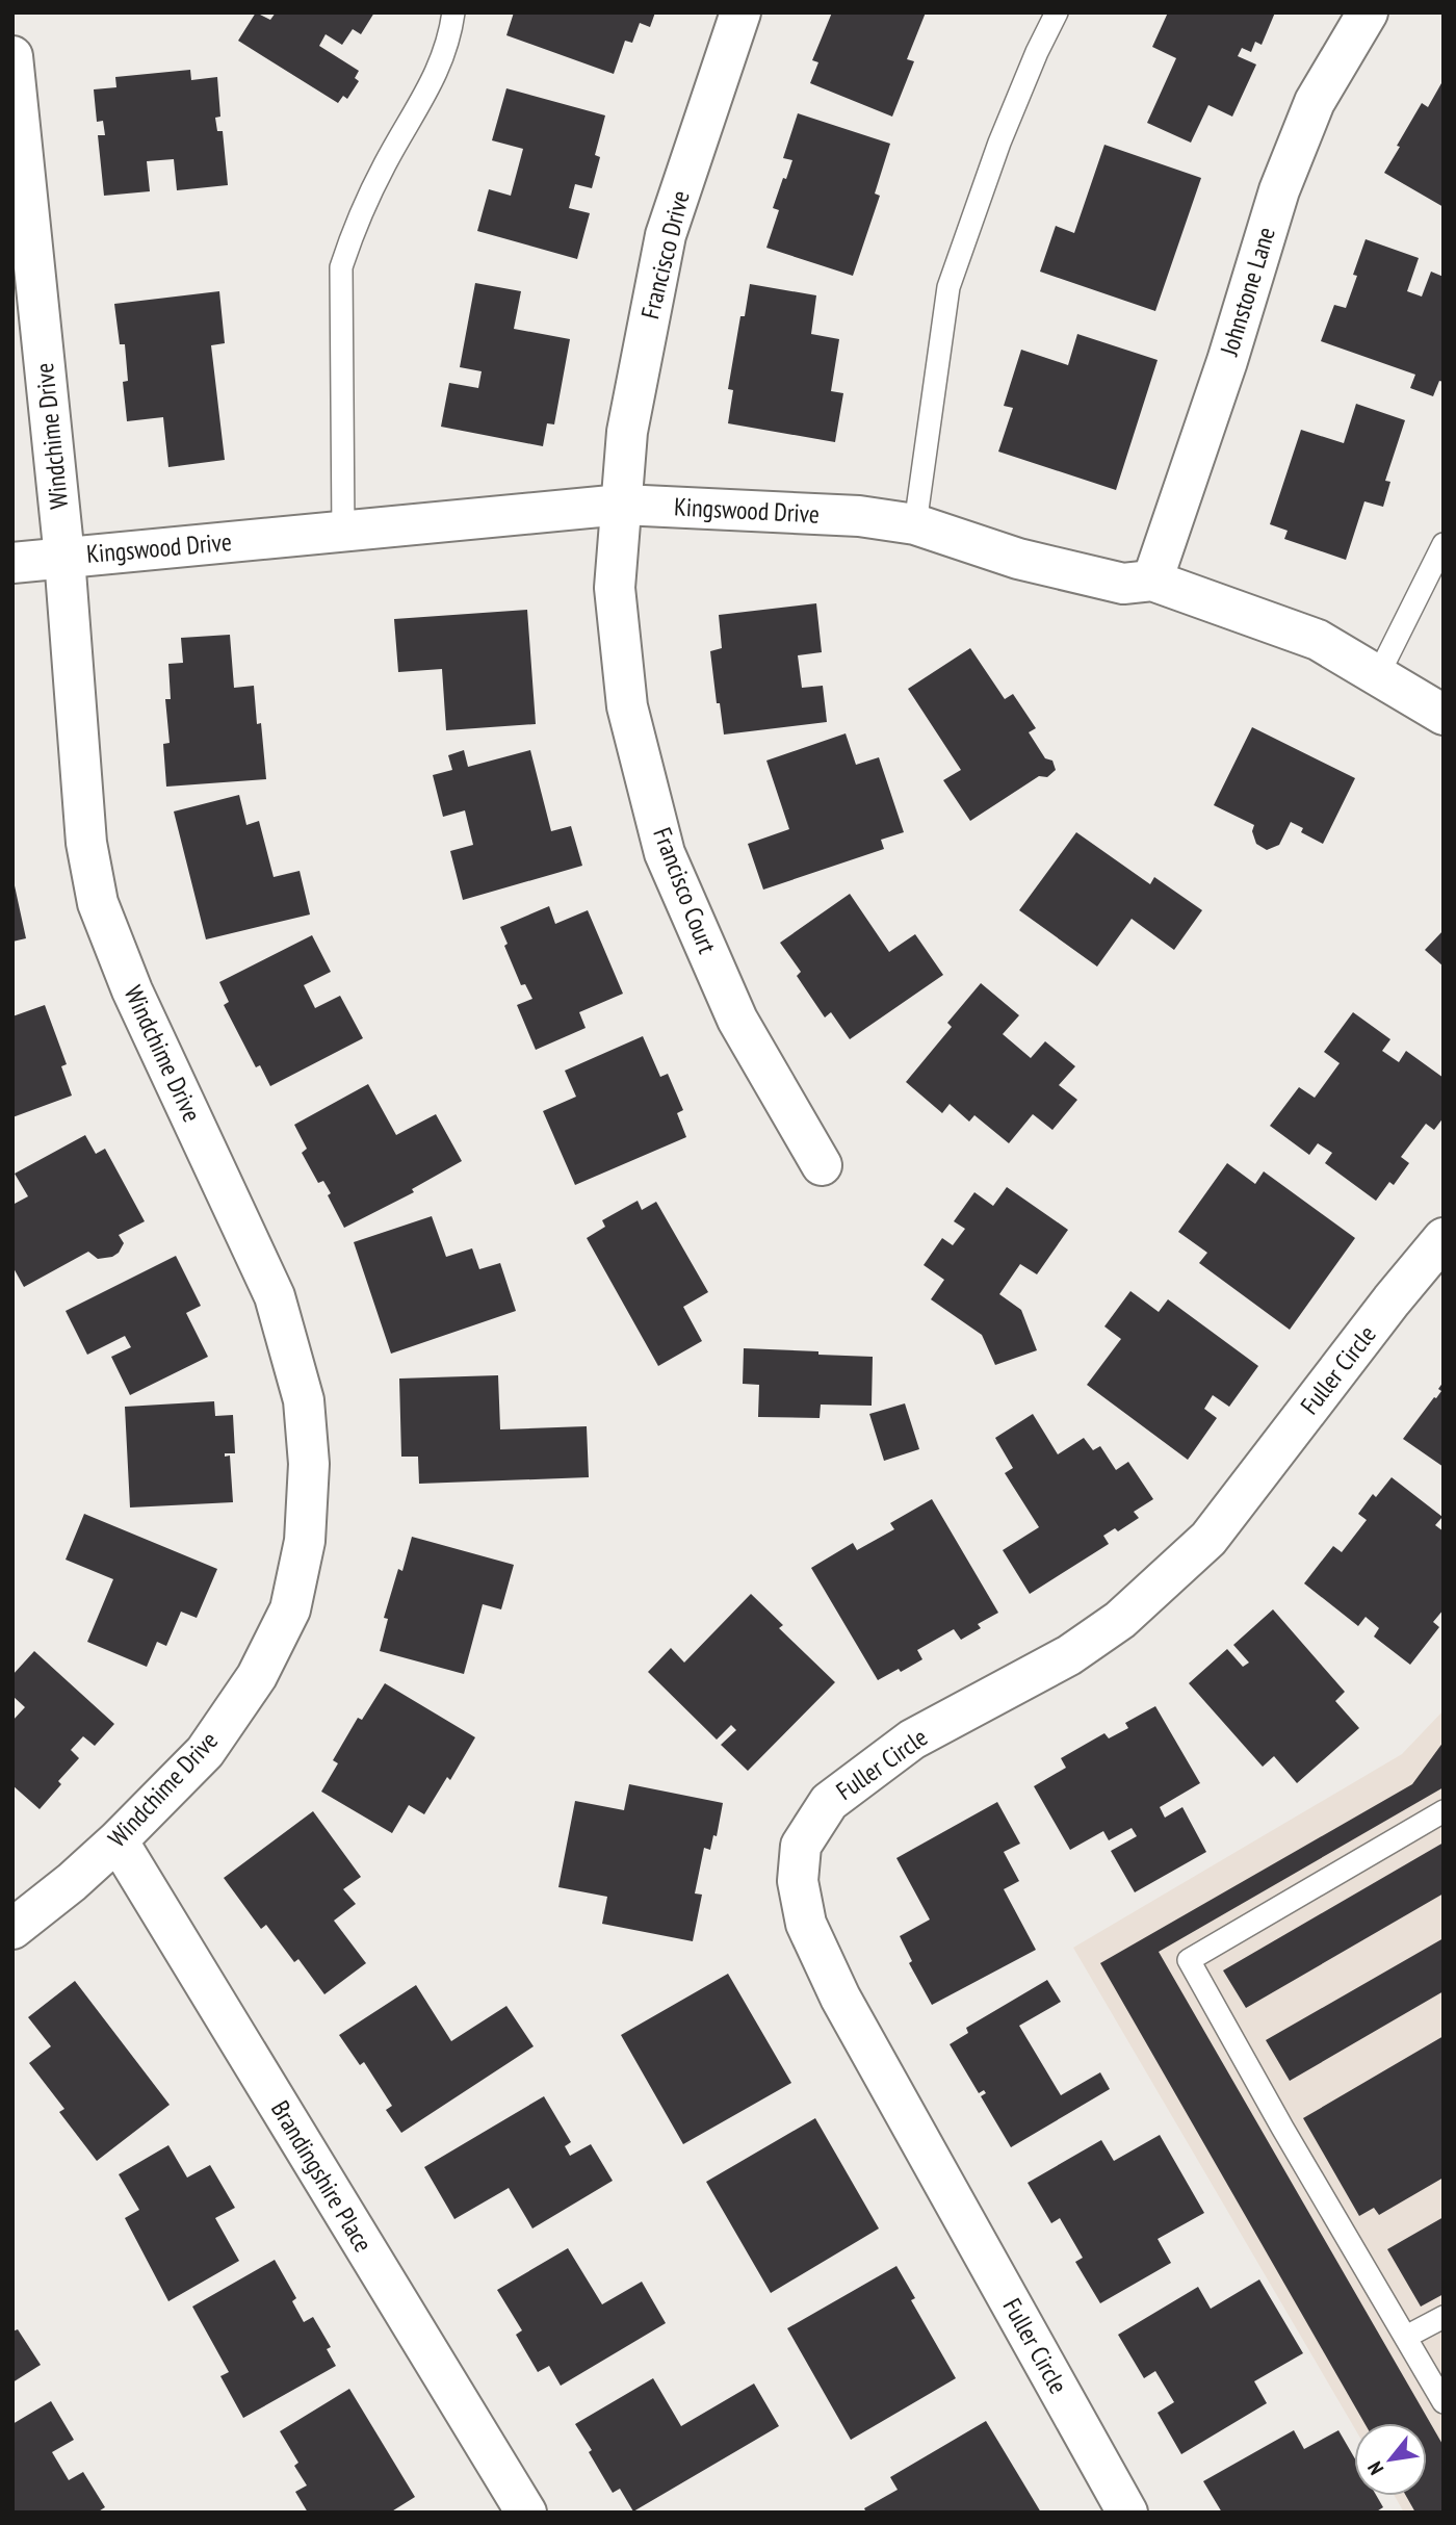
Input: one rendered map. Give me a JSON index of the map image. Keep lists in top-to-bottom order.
{
  "streets": {
    "street": [
      "Francisco Drive",
      "Johnstone Lane",
      "Windchime Drive",
      "Kingswood Drive",
      "Francisco Court",
      "Fuller Circle",
      "Brandingshire Place"
    ]
  },
  "crossings": [
    ["Francisco Drive", "Kingswood Drive"],
    ["Francisco Drive", "Francisco Court"],
    ["Johnstone Lane", "Kingswood Drive"],
    ["Windchime Drive", "Kingswood Drive"],
    ["Windchime Drive", "Brandingshire Place"],
    ["Kingswood Drive", "Francisco Court"]
  ],
  "north": "bottom left"
}
